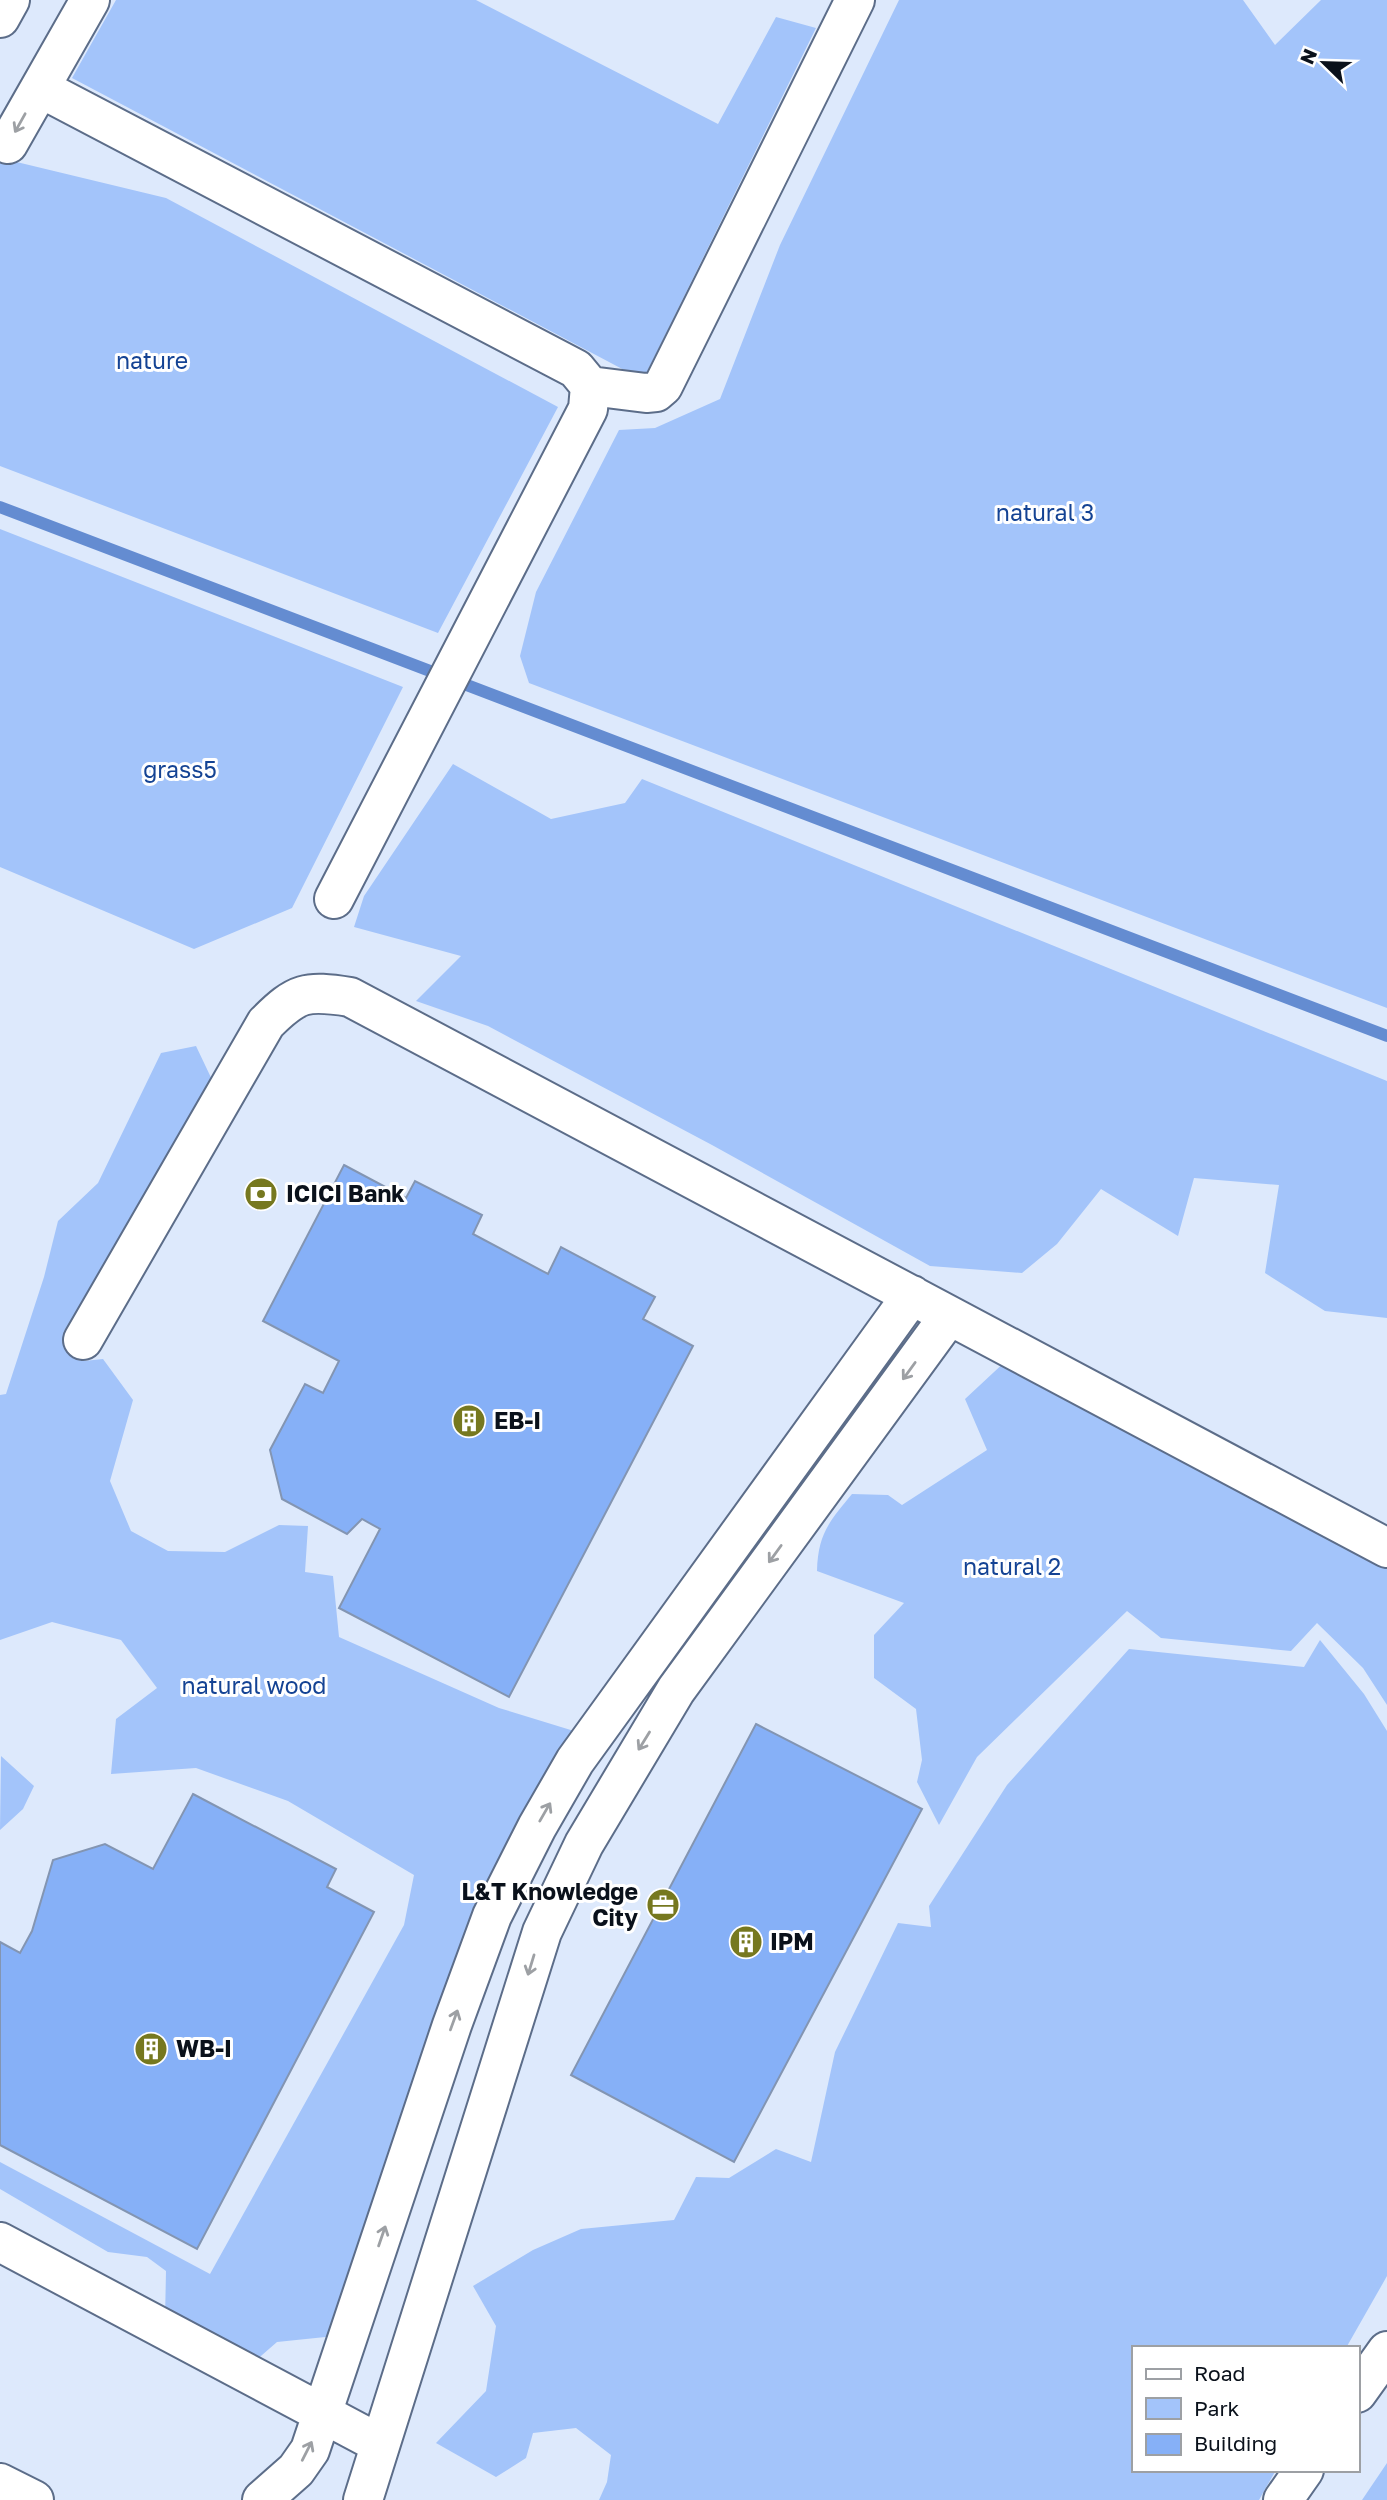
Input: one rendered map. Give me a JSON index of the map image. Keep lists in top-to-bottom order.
{
  "parks": [
    "nature",
    "natural 3",
    "grass5",
    "natural 2",
    "natural wood"
  ],
  "places": {
    "bank": ["ICICI Bank"],
    "building": ["EB-I", "IPM", "WB-I"],
    "office": ["L&T Knowledge City"]
  },
  "legend": ["Road", "Park", "Building"],
  "north": "top left"
}
